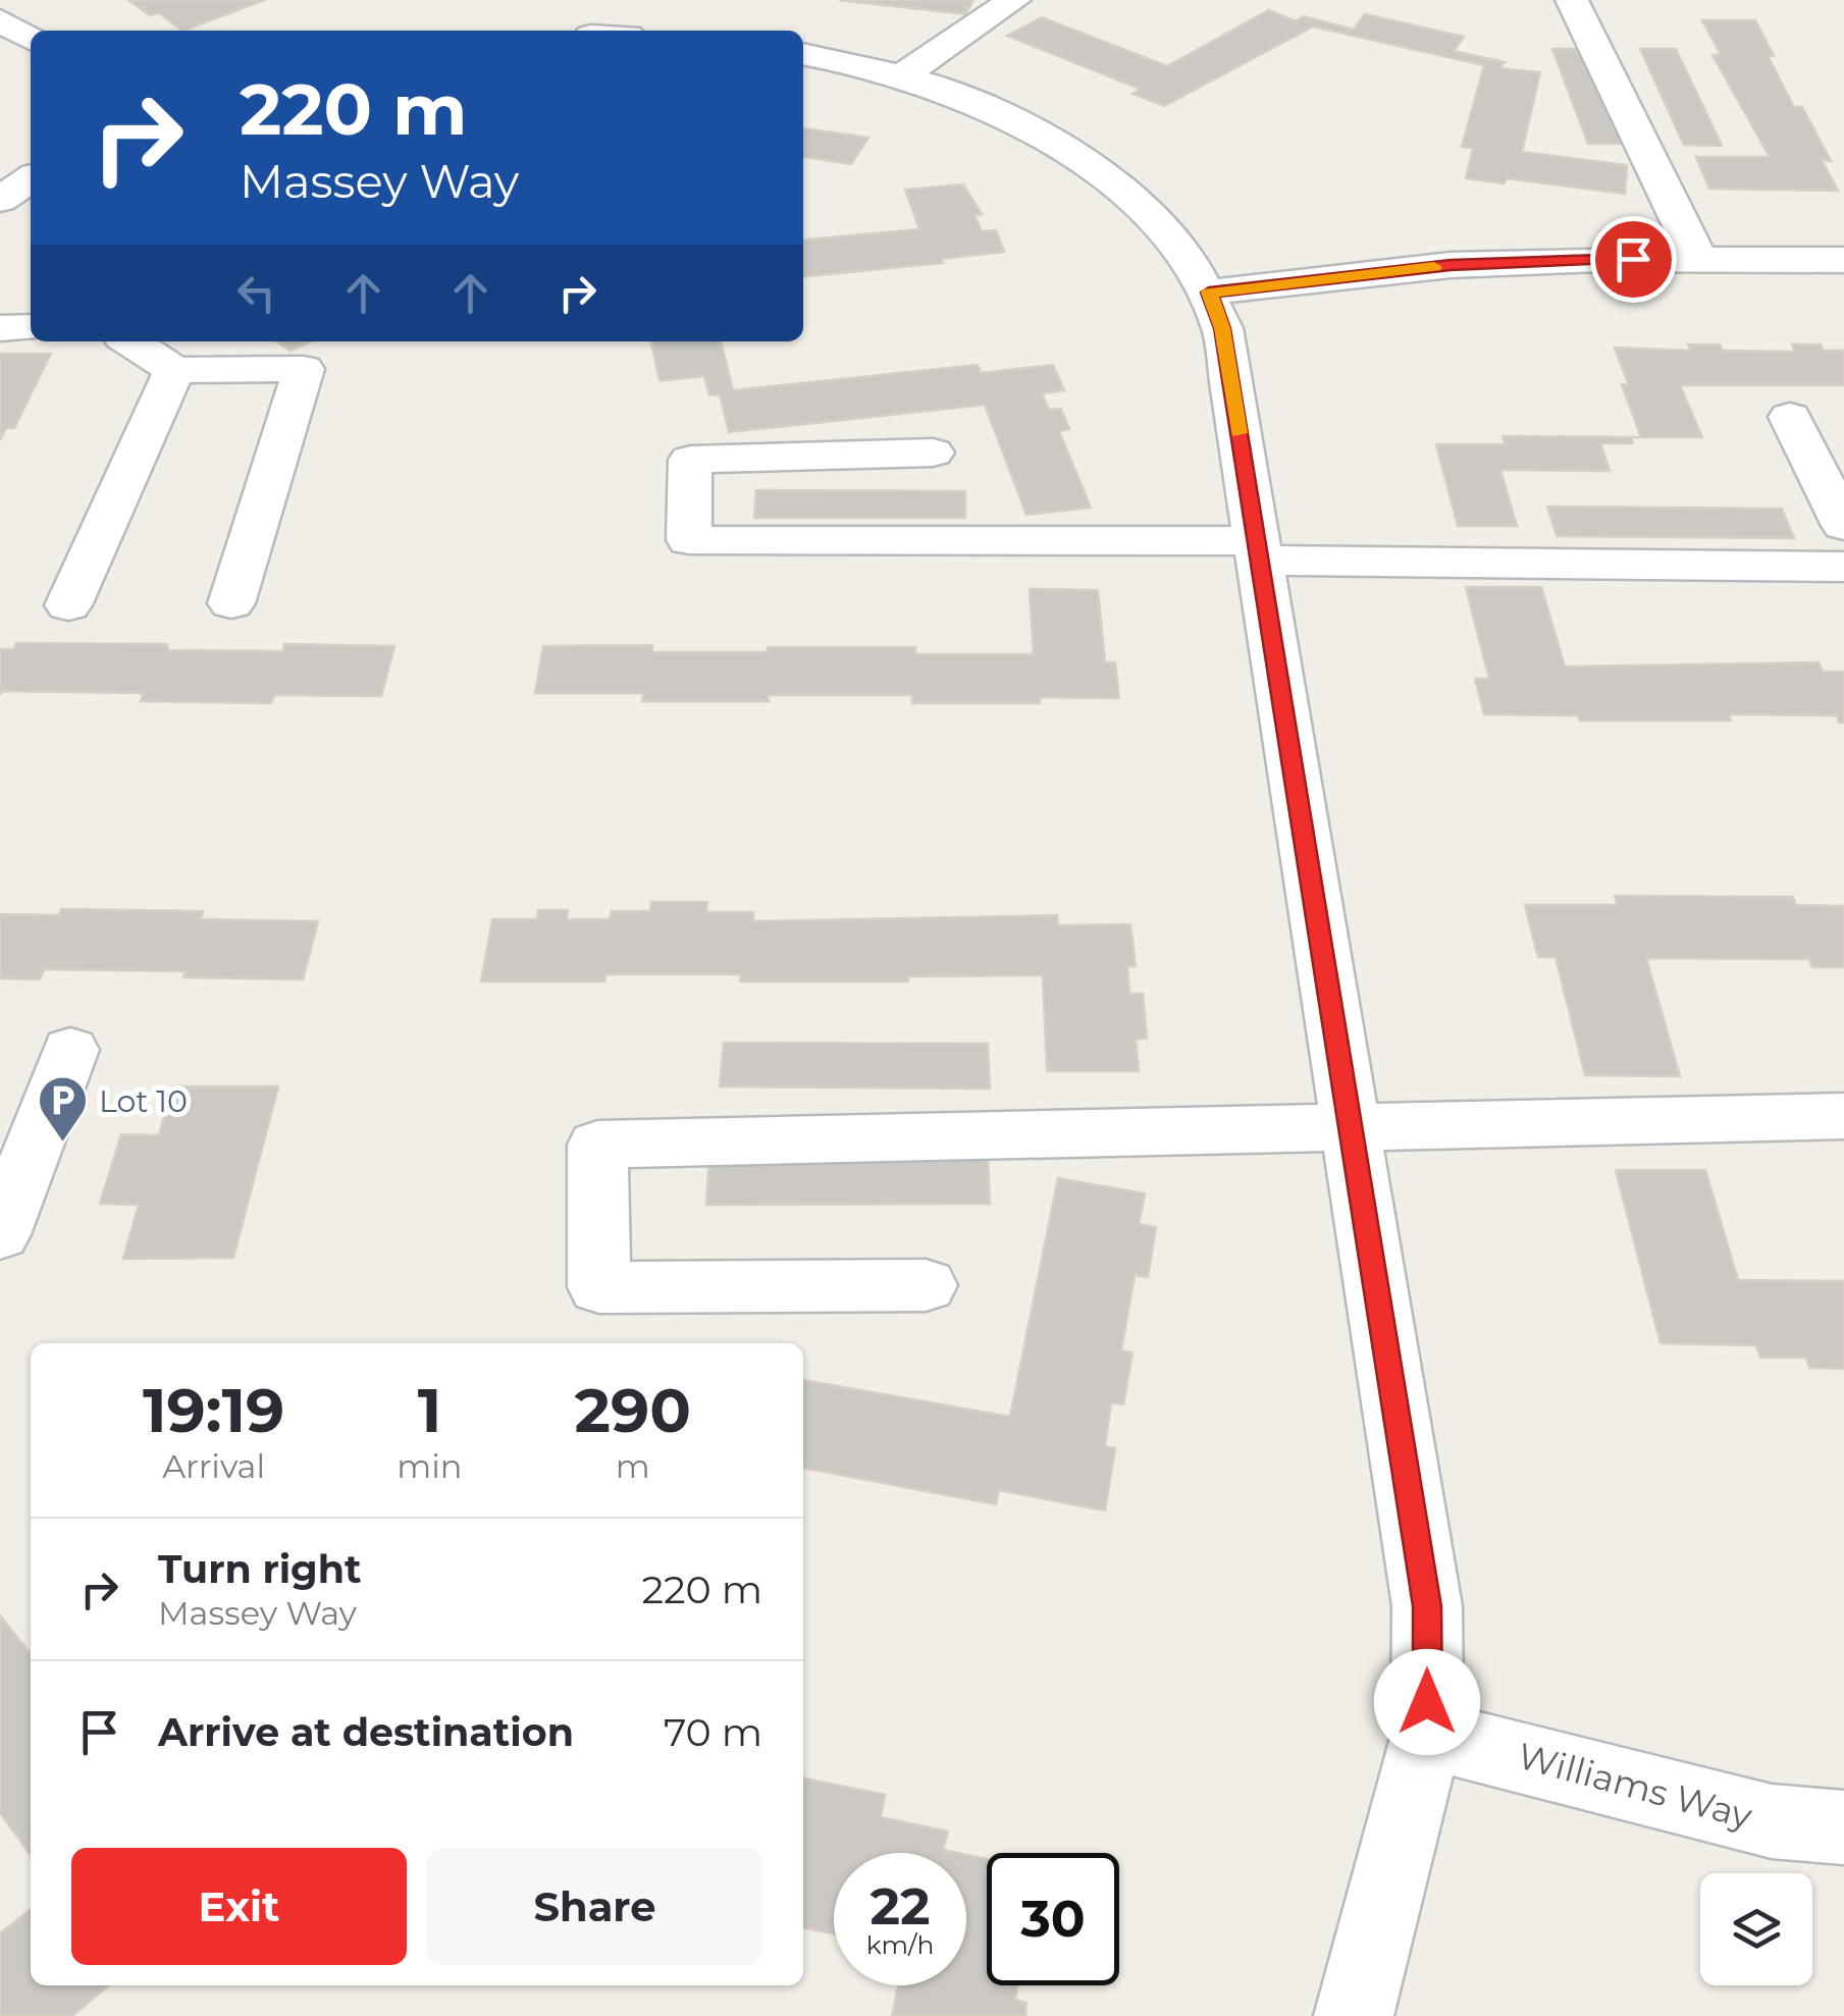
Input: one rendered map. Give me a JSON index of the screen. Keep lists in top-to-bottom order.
{
  "streets": {
    "street": ["Williams Way"]
  },
  "places": {
    "parking": ["Lot 10"]
  },
  "page": {
    "turn": ["220 m", "Massey Way"],
    "eta": [
      "19:19",
      "Arrival",
      "1",
      "min",
      "290",
      "m"
    ],
    "list": [
      {
        "name": "Turn right",
        "note": "Massey Way",
        "value": "220 m"
      },
      {
        "name": "Arrive at destination",
        "value": "70 m"
      }
    ],
    "buttons": ["Exit", "Share"],
    "speed": "22 km/h",
    "limit": "30"
  }
}
